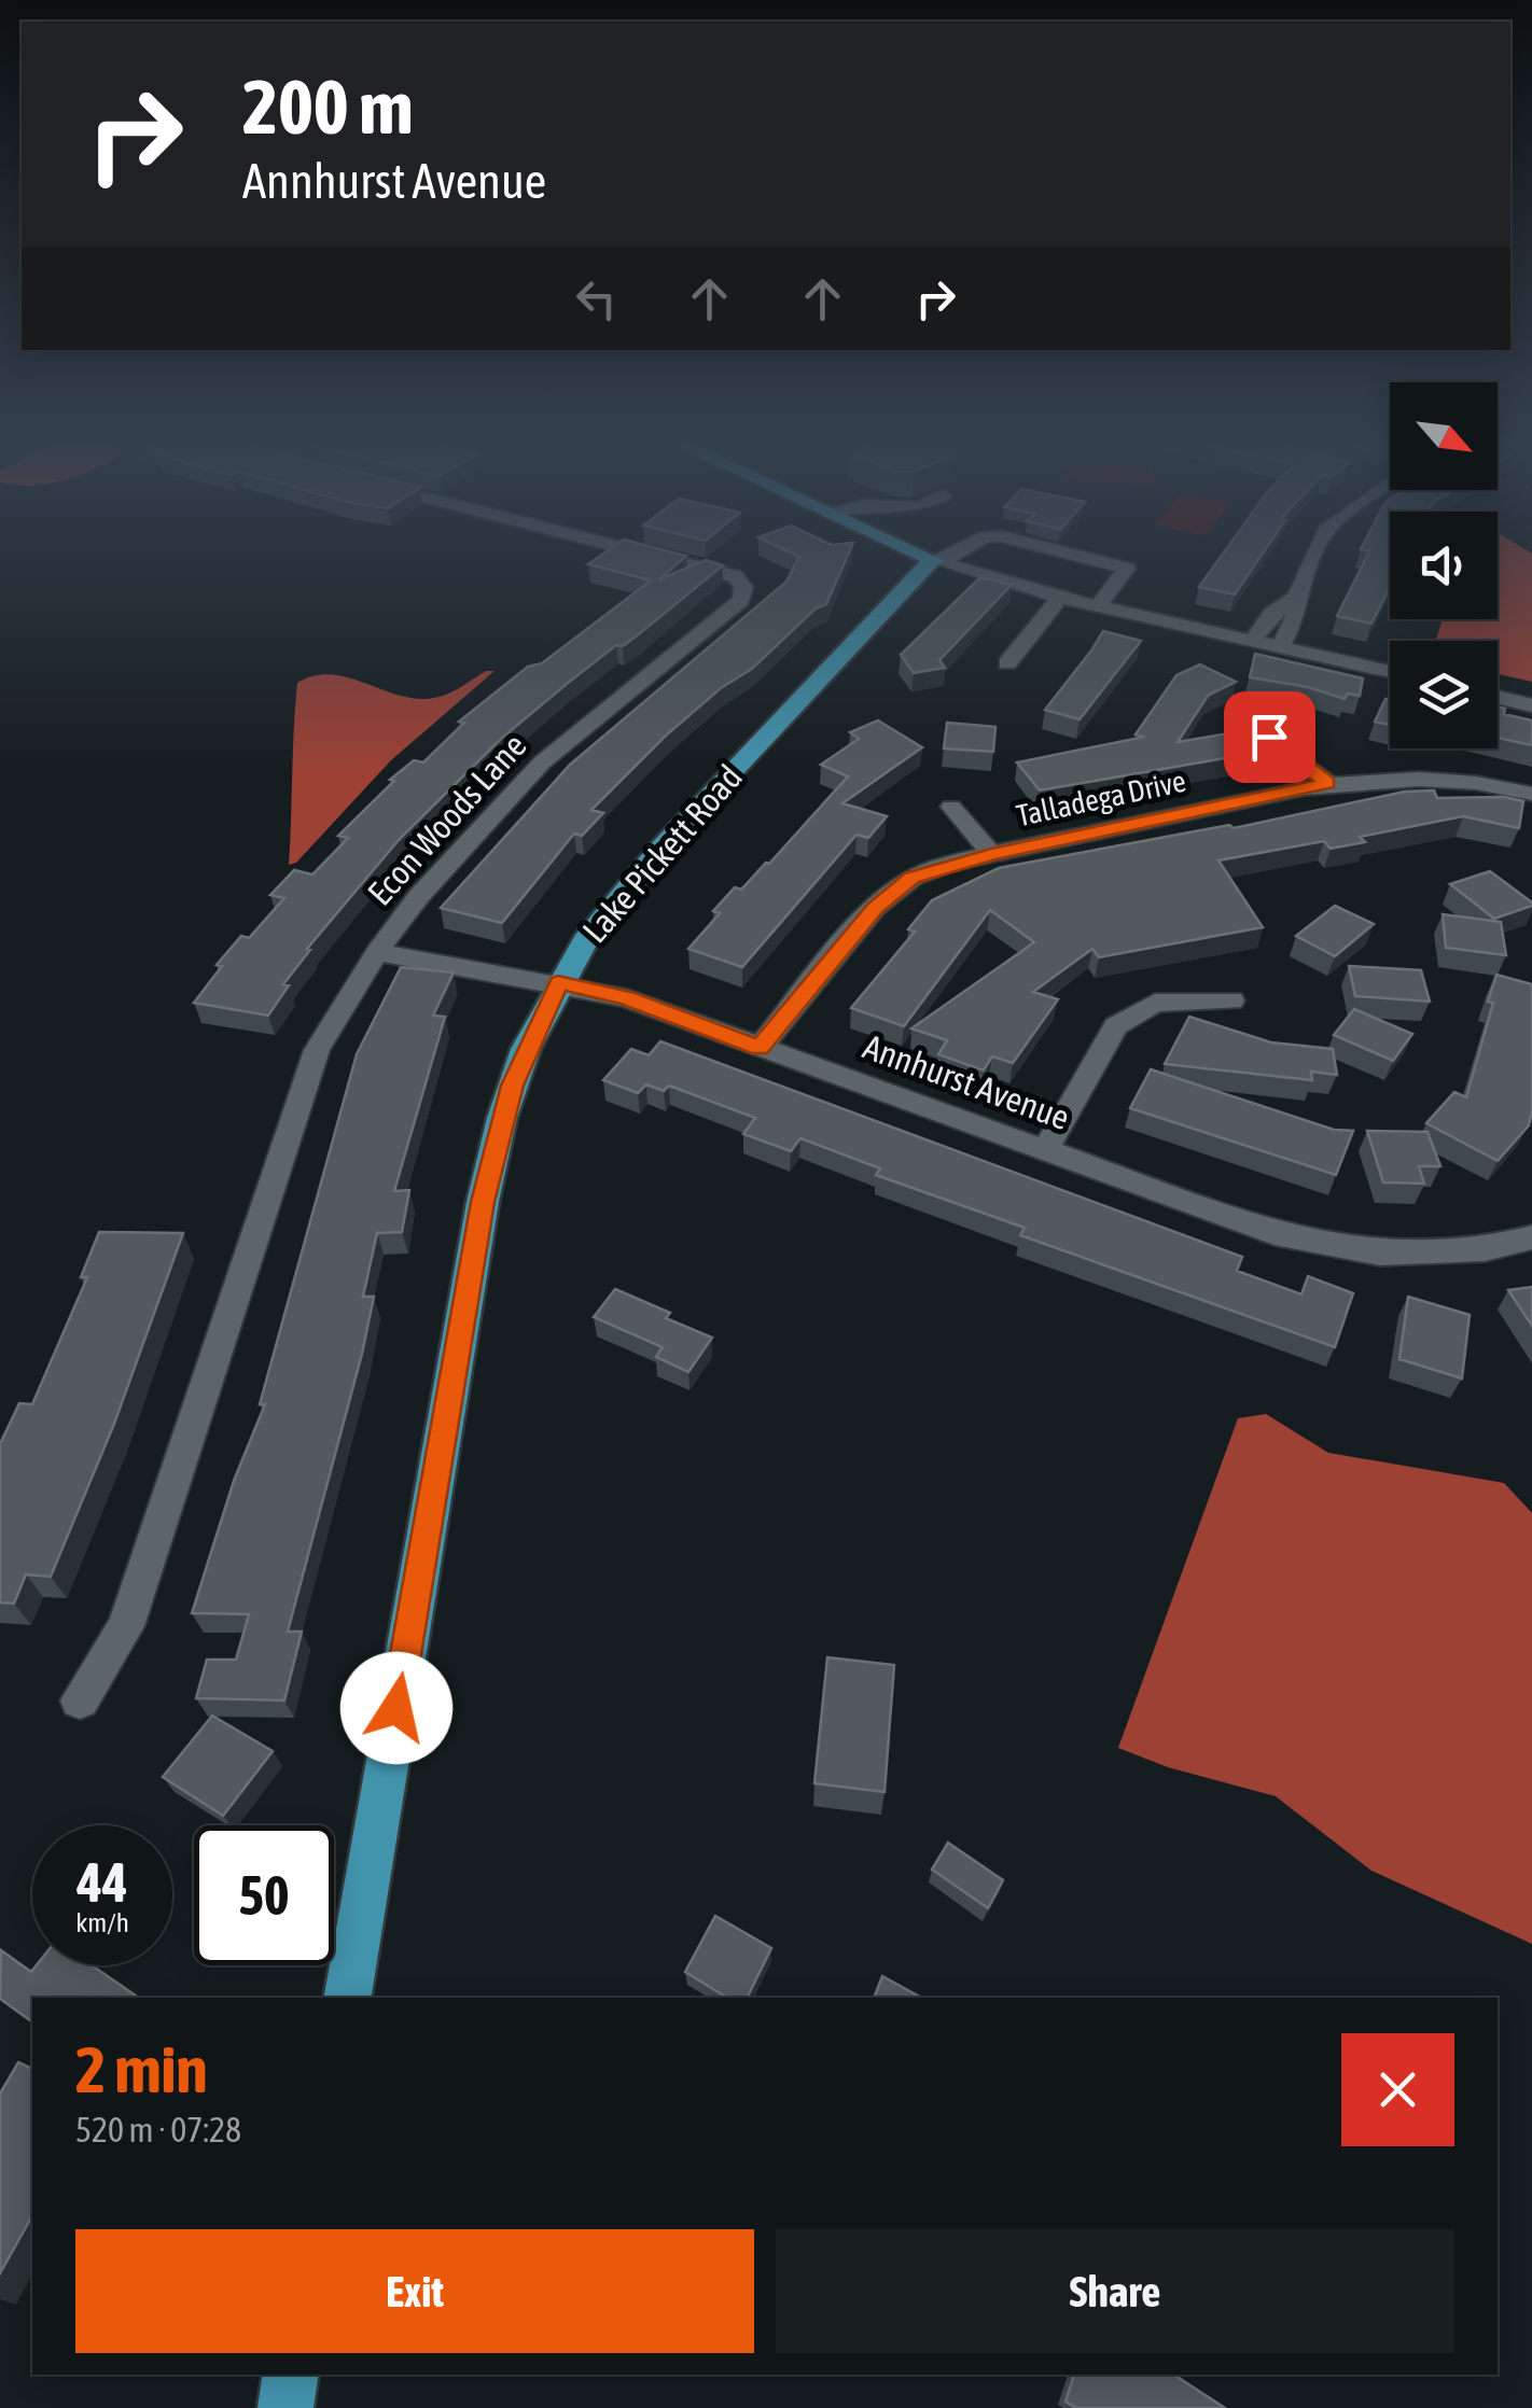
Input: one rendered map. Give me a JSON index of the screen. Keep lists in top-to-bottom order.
{
  "streets": {
    "main road": ["Lake Pickett Road"],
    "street": ["Talladega Drive", "Econ Woods Lane", "Annhurst Avenue"]
  },
  "crossings": [
    ["Talladega Drive", "Annhurst Avenue"],
    ["Econ Woods Lane", "Annhurst Avenue"],
    ["Lake Pickett Road", "Annhurst Avenue"]
  ],
  "north": "bottom right",
  "page": {
    "turn": ["200 m", "Annhurst Avenue"],
    "speed": "44 km/h",
    "limit": "50",
    "heading": ["2 min", "520 m · 07:28"],
    "buttons": ["Exit", "Share"]
  }
}
